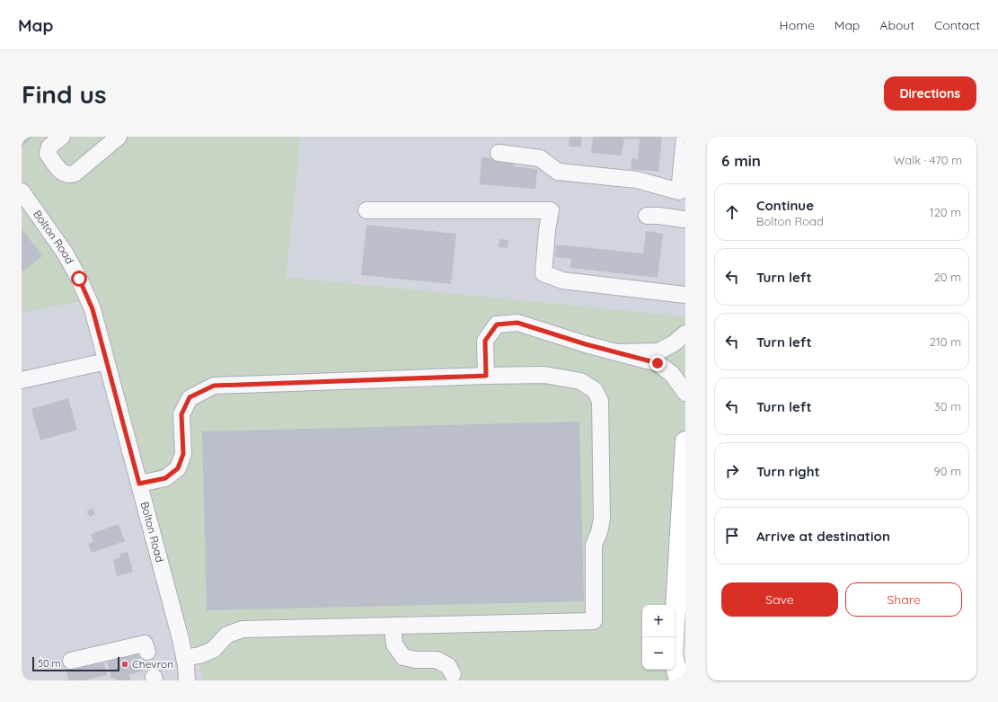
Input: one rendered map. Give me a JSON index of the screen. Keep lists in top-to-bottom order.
{
  "streets": {
    "street": ["Bolton Road"]
  },
  "places": ["Chevron"],
  "scale_bar": "50 m",
  "page": {
    "header": "Map",
    "nav": [
      "Home",
      "Map",
      "About",
      "Contact"
    ],
    "buttons": [
      "Directions",
      ["Save", "Share"]
    ],
    "title": "Find us",
    "heading": ["6 min", "Walk · 470 m"],
    "list": [
      ["Continue", "Bolton Road", "120 m"],
      ["Turn left", "20 m"],
      ["Turn left", "210 m"],
      ["Turn left", "30 m"],
      ["Turn right", "90 m"],
      "Arrive at destination"
    ],
    "map_buttons": ["+", "−"],
    "scale": "50 m"
  }
}
